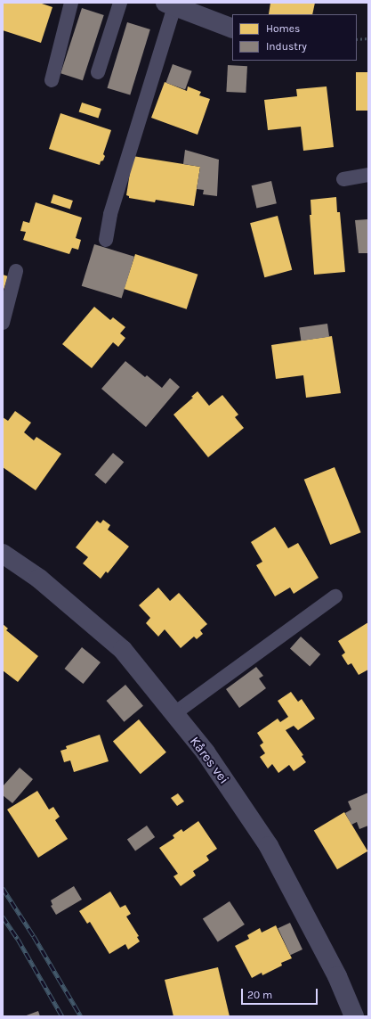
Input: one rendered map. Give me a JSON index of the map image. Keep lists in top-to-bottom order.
{
  "streets": {
    "street": ["Kåres vei"]
  },
  "legend": ["Homes", "Industry"],
  "scale_bar": "20 m"
}
